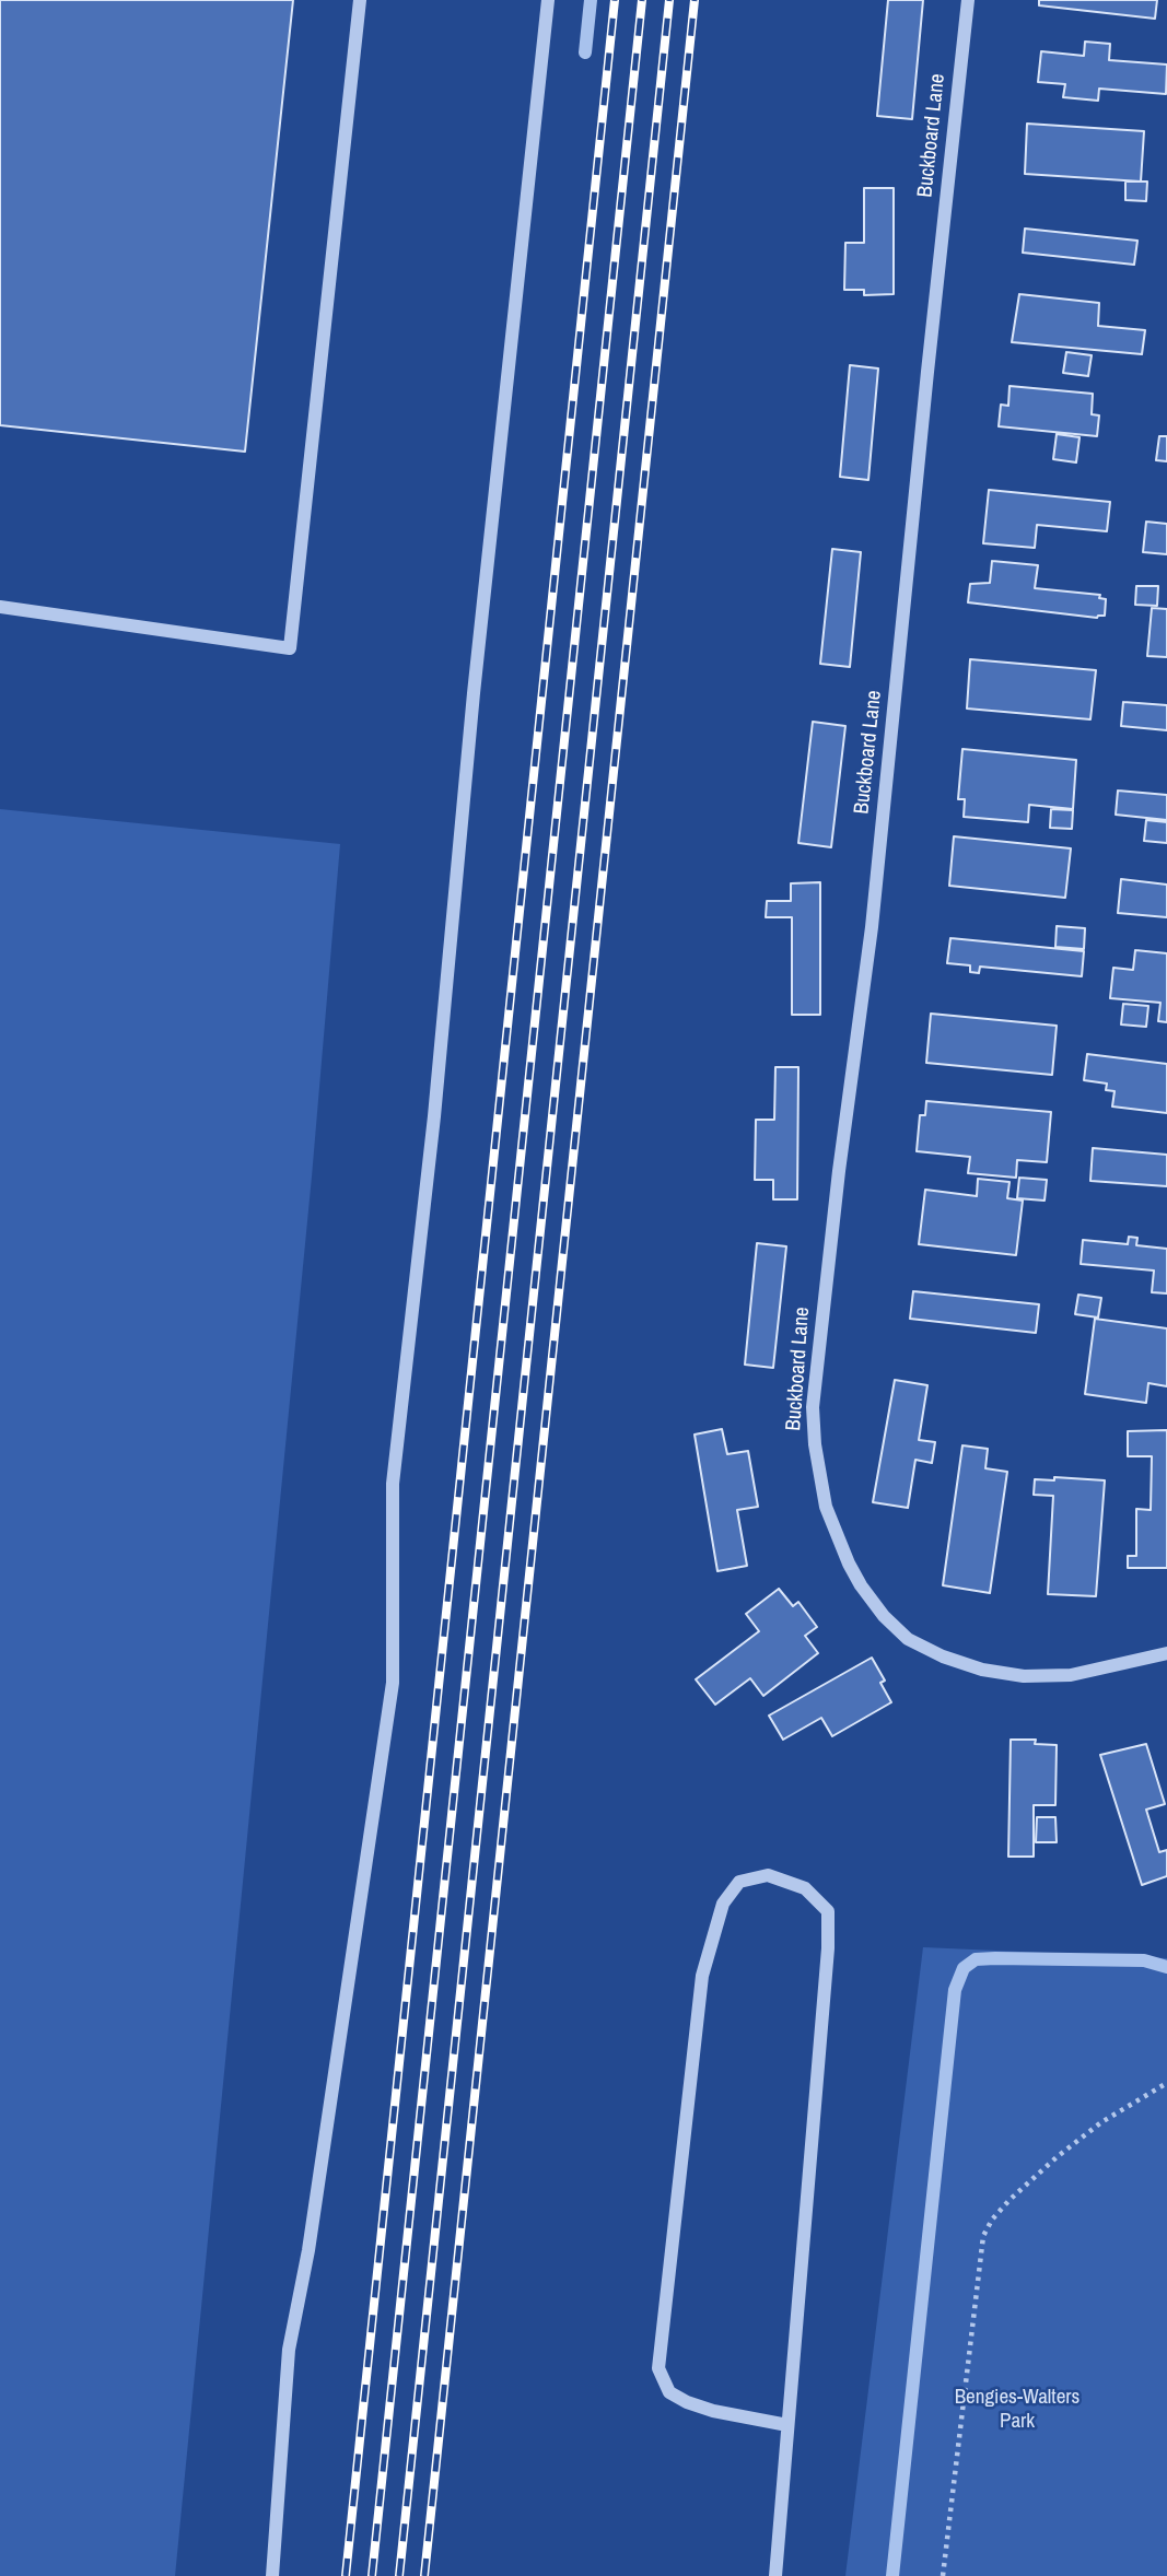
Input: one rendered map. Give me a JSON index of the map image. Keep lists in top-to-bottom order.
{
  "streets": {
    "street": ["Buckboard Lane"]
  },
  "parks": ["Bengies-Walters Park"]
}
